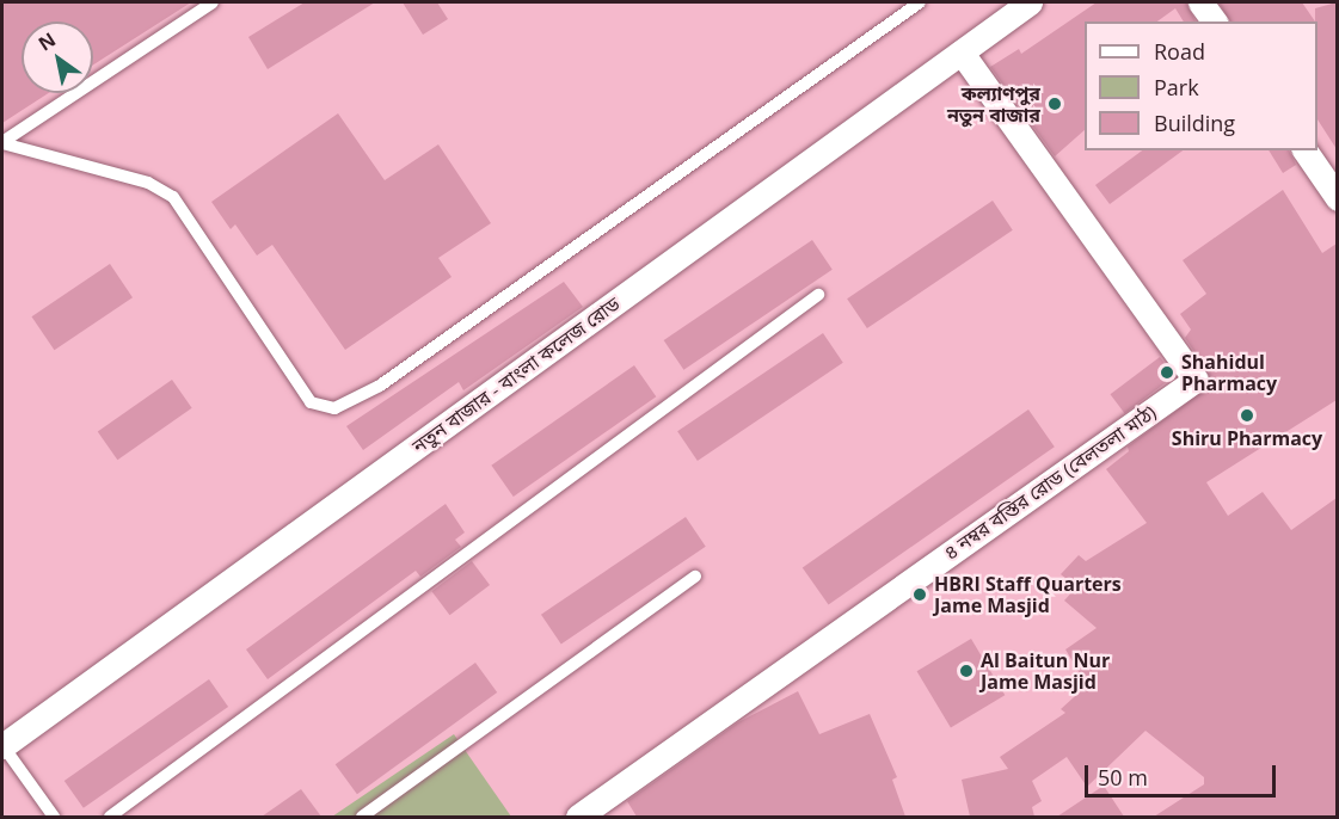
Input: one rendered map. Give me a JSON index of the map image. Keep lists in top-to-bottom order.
{
  "streets": {
    "street": ["নতুন বাজার - বাংলা কলেজ রোড", "৪ নম্বর বস্তির রোড (বেলতলা মাঠ)"]
  },
  "crossings": [
    ["নতুন বাজার - বাংলা কলেজ রোড", "৪ নম্বর বস্তির রোড (বেলতলা মাঠ)"]
  ],
  "places": [
    "কল্যাণপুর নতুন বাজার",
    "Shahidul Pharmacy",
    "Shiru Pharmacy",
    "HBRI Staff Quarters Jame Masjid",
    "Al Baitun Nur Jame Masjid"
  ],
  "legend": ["Road", "Park", "Building"],
  "scale_bar": "50 m",
  "north": "top left"
}
